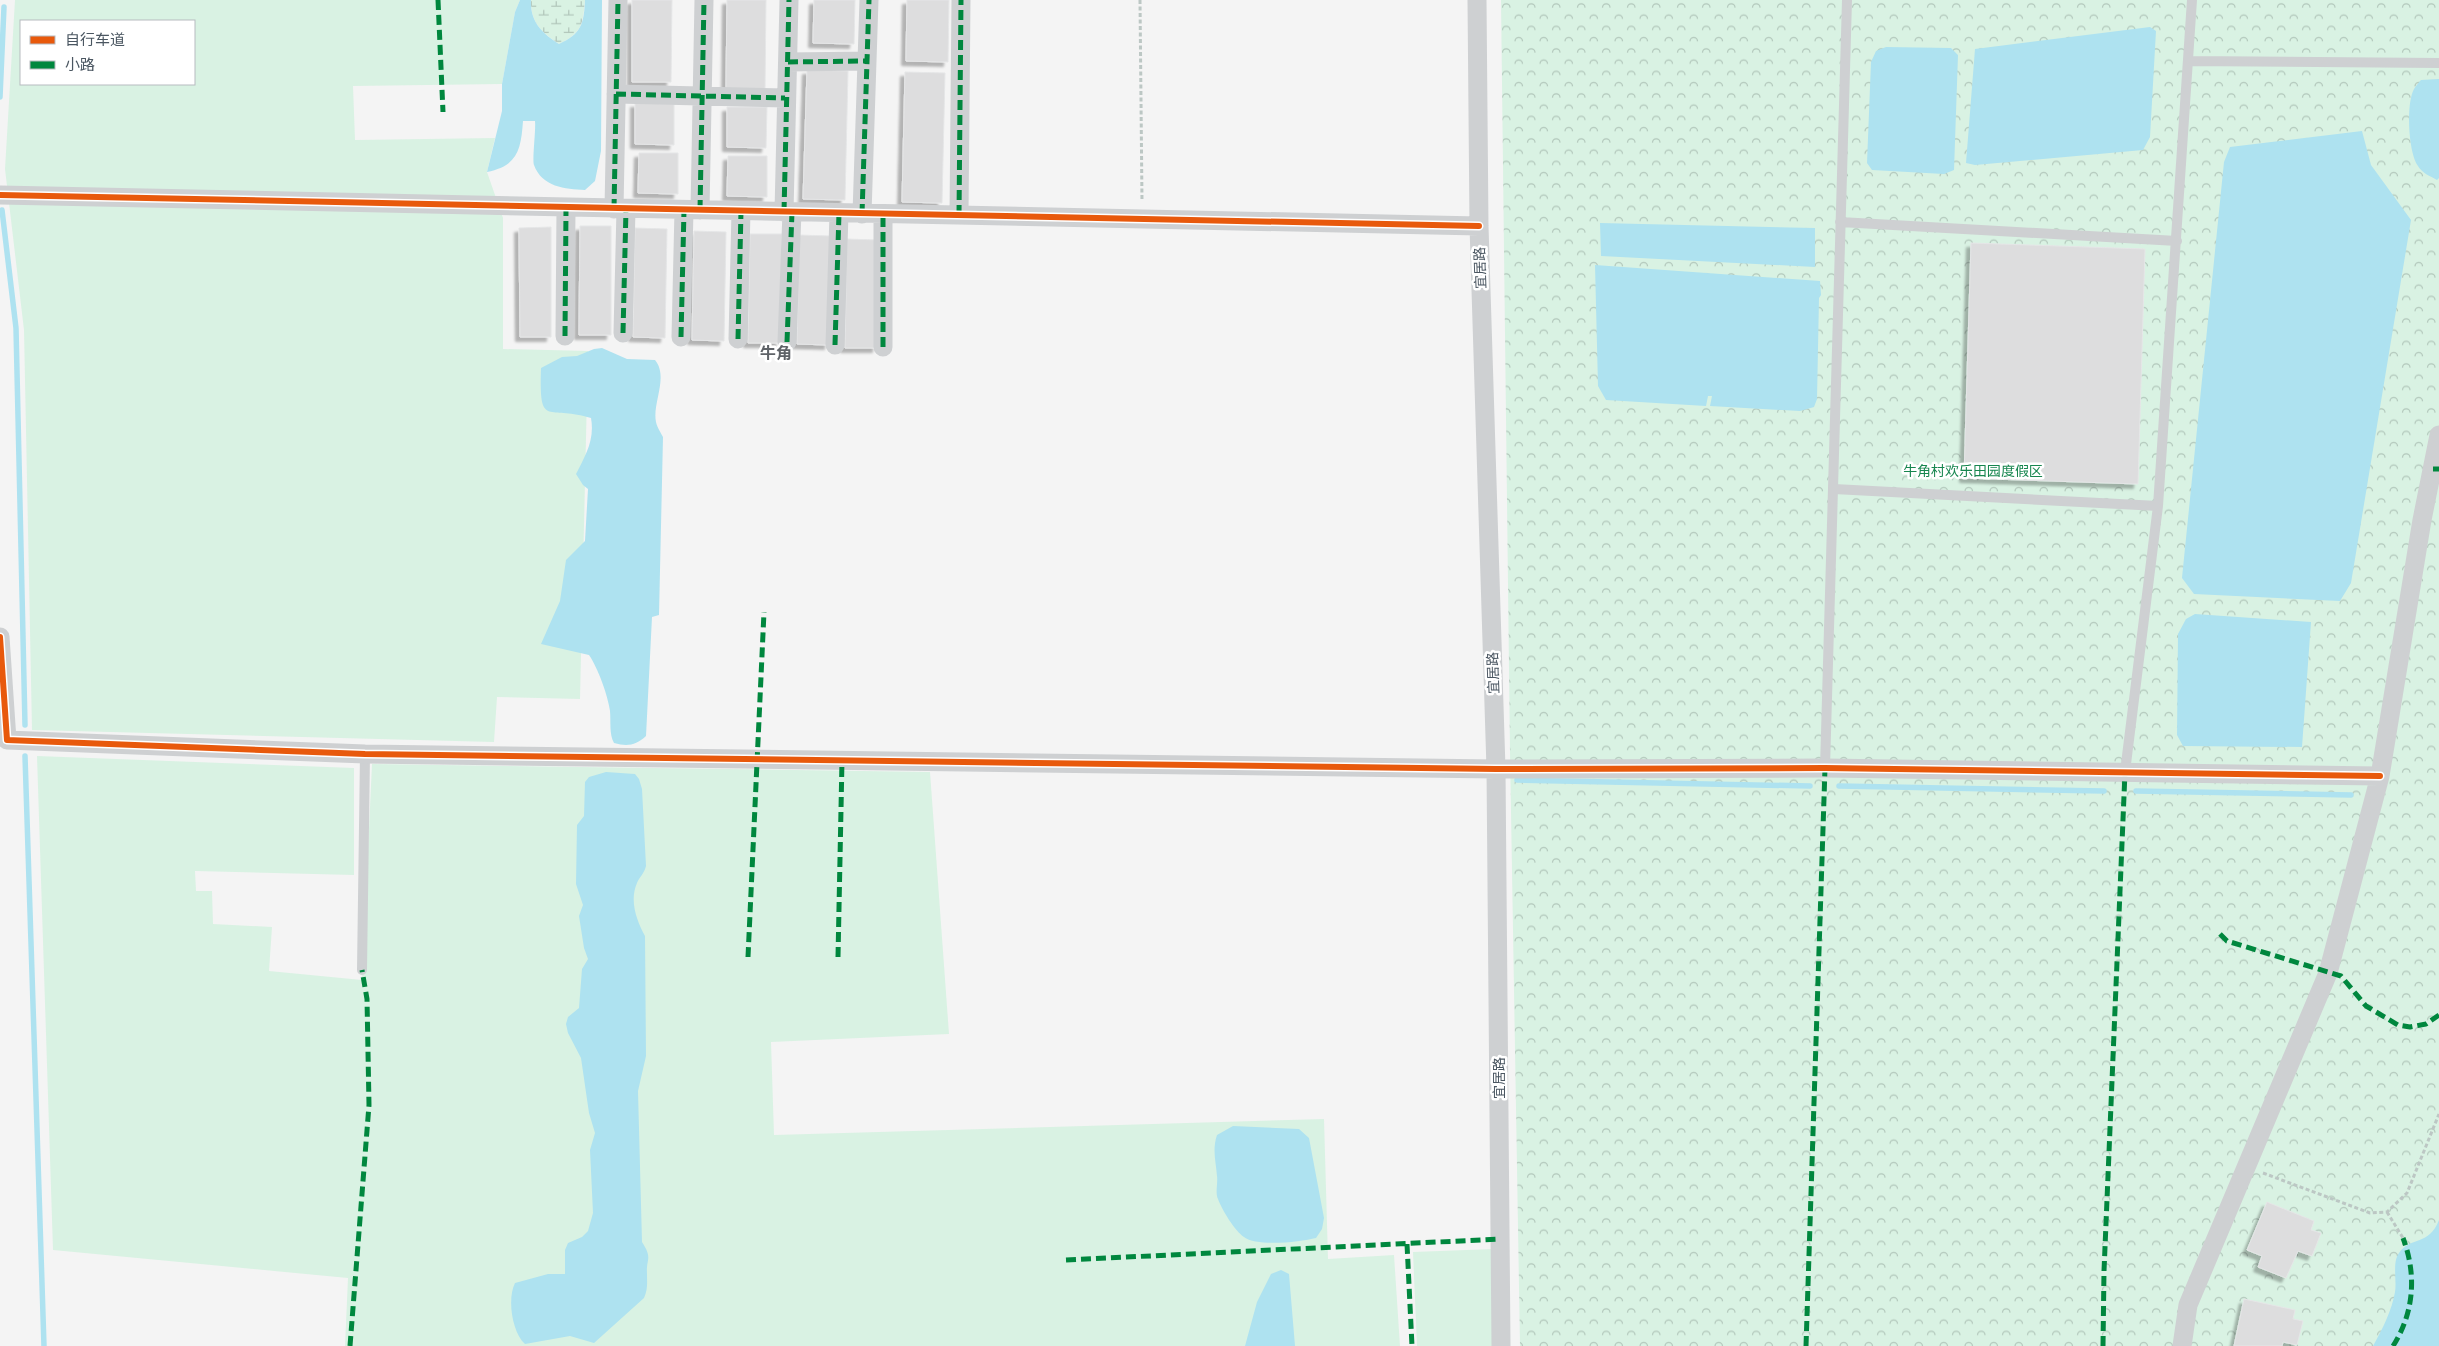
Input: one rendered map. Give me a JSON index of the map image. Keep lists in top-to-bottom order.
{
  "streets": {
    "street": ["宜居路"]
  },
  "districts": ["牛角"],
  "parks": ["牛角村欢乐田园度假区"],
  "legend": ["自行车道", "小路"]
}
